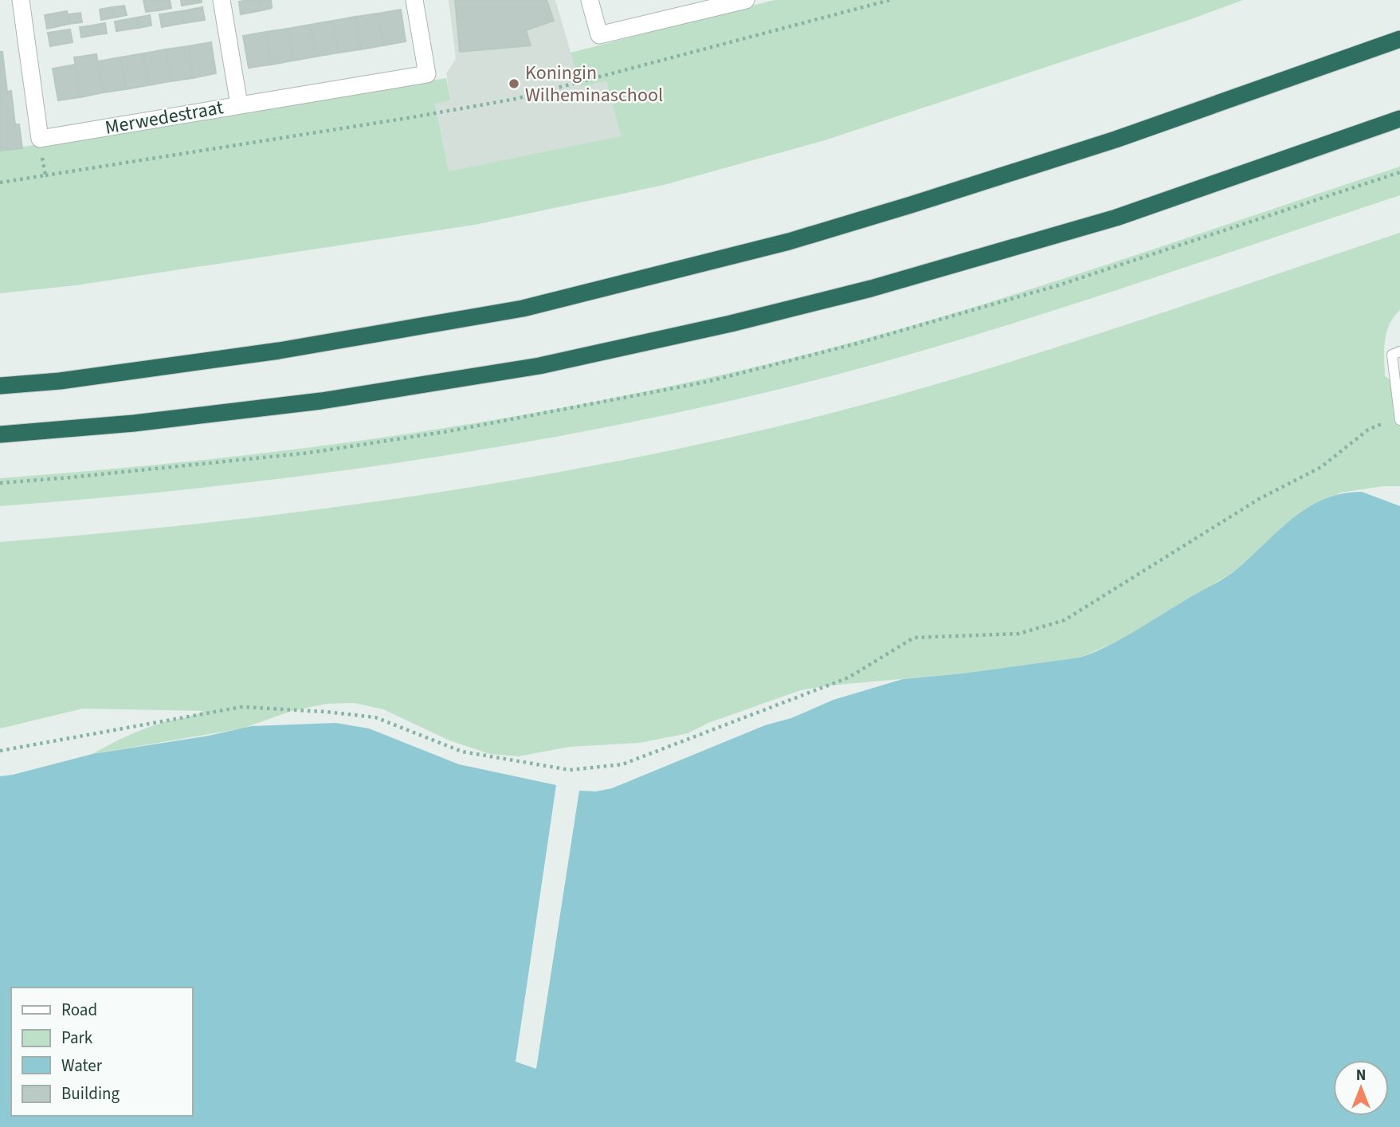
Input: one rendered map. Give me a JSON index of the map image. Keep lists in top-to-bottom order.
{
  "streets": {
    "street": ["Merwedestraat"]
  },
  "places": ["Koningin Wilheminaschool"],
  "legend": [
    "Road",
    "Park",
    "Water",
    "Building"
  ],
  "north": "top"
}
